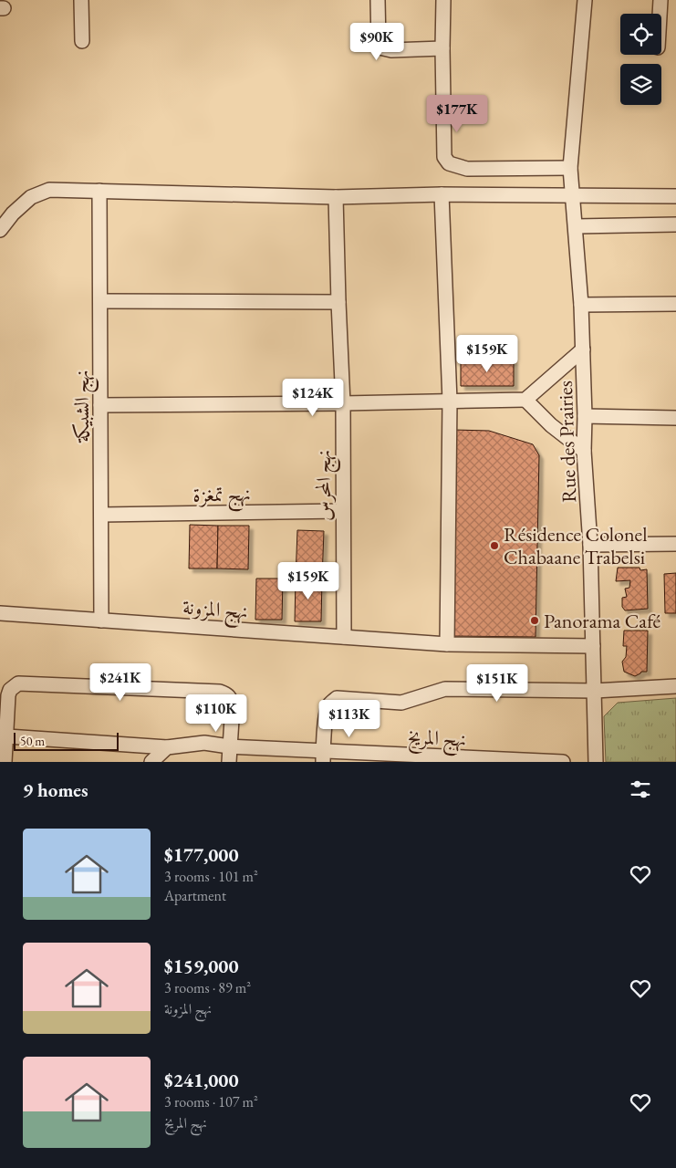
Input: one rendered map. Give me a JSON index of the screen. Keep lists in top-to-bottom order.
{
  "streets": {
    "street": [
      "نهج الشبيكة",
      "Rue des Prairies",
      "نهج المحرس",
      "نهج تمغزة",
      "نهج المزونة",
      "نهج المريخ"
    ]
  },
  "crossings": [
    ["نهج الشبيكة", "نهج تمغزة"],
    ["نهج الشبيكة", "نهج المزونة"],
    ["Rue des Prairies", "نهج المزونة"],
    ["نهج المحرس", "نهج تمغزة"],
    ["نهج المحرس", "نهج المزونة"]
  ],
  "places": ["Résidence Colonel Chabaane Trabelsi", "Panorama Café"],
  "scale_bar": "50 m",
  "page": {
    "price": [
      "$90K",
      "$177K",
      "$159K",
      "$124K",
      "$159K",
      "$241K",
      "$151K",
      "$110K",
      "$113K"
    ],
    "scale": "50 m",
    "heading": "9 homes",
    "list": [
      {
        "name": "$177,000",
        "note": "3 rooms · 101 m² · Apartment"
      },
      {
        "name": "$159,000",
        "note": "3 rooms · 89 m² · نهج المزونة"
      },
      {
        "name": "$241,000",
        "note": "3 rooms · 107 m² · نهج المريخ"
      }
    ]
  }
}
